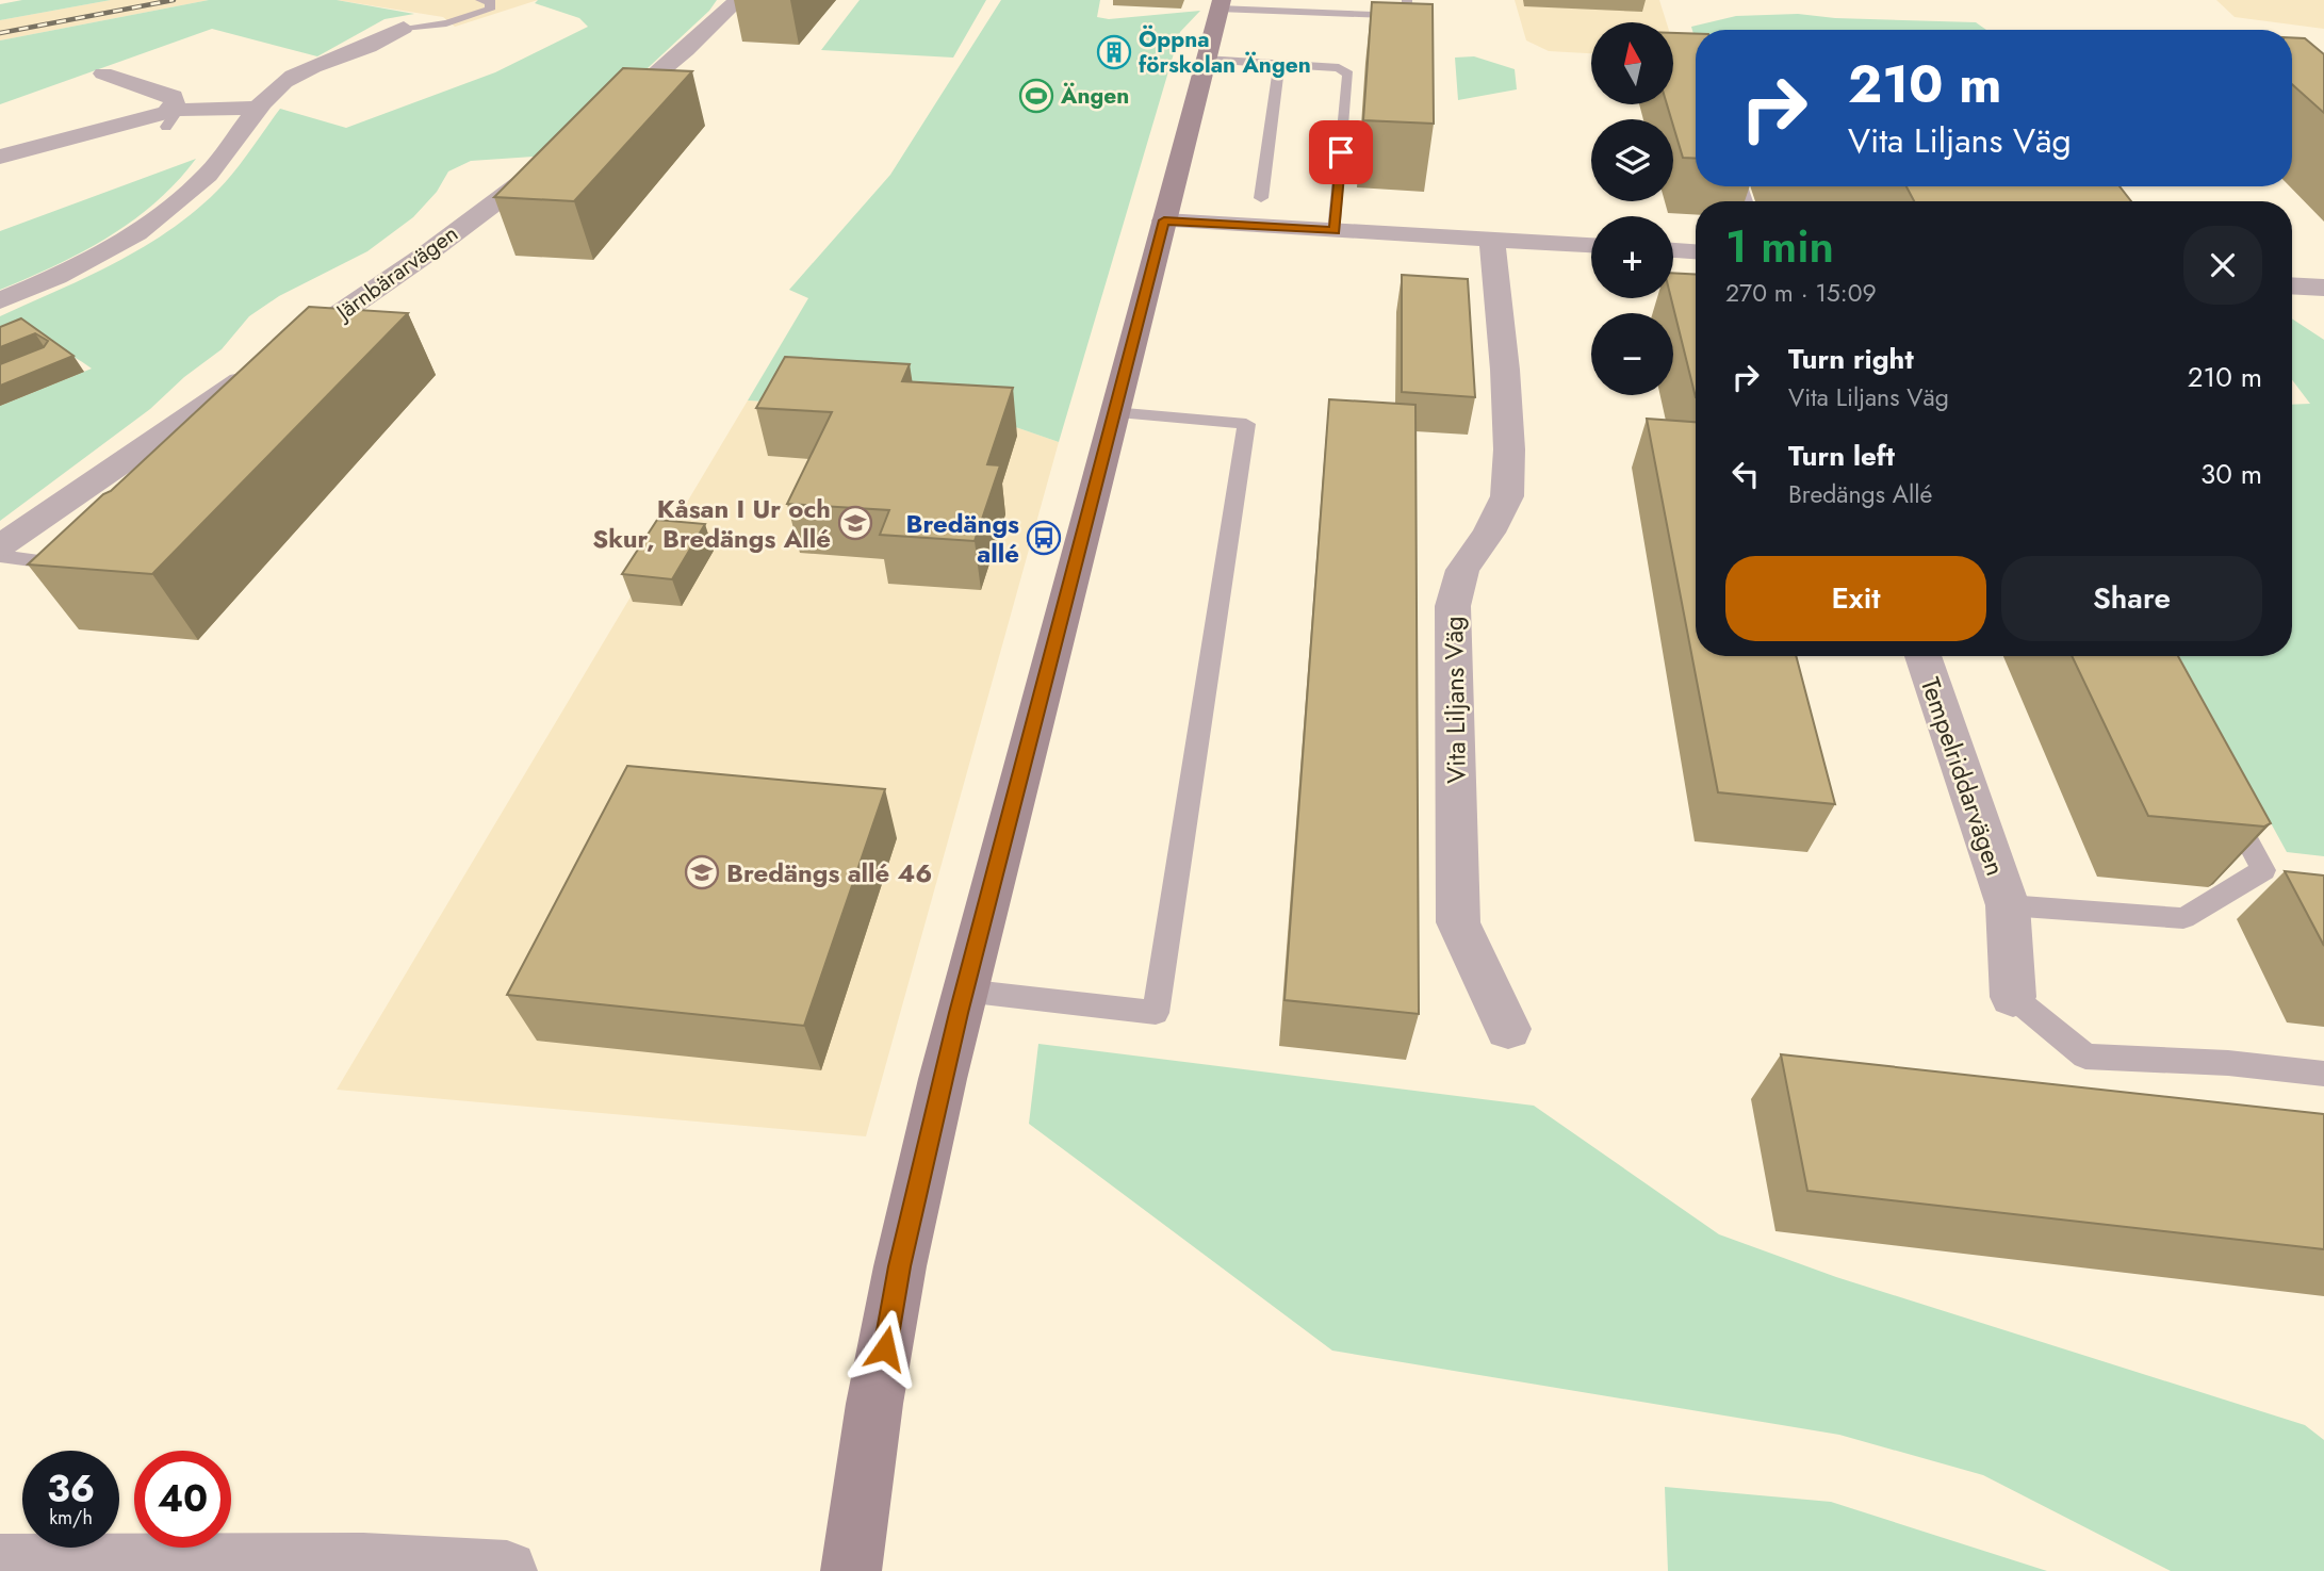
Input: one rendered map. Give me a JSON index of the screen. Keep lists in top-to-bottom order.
{
  "streets": {
    "street": ["Järnbärarvägen", "Vita Liljans Väg", "Tempelriddarvägen"]
  },
  "places": {
    "building": ["Öppna förskolan Ängen"],
    "sports": ["Ängen"],
    "school or university": ["Kåsan I Ur och Skur, Bredängs Allé", "Bredängs allé 46"],
    "bus stop": ["Bredängs allé"]
  },
  "north": "top",
  "page": {
    "map_buttons": ["+", "−"],
    "turn": ["210 m", "Vita Liljans Väg"],
    "heading": ["1 min", "270 m · 15:09"],
    "list": [
      {
        "name": "Turn right",
        "note": "Vita Liljans Väg",
        "value": "210 m"
      },
      {
        "name": "Turn left",
        "note": "Bredängs Allé",
        "value": "30 m"
      }
    ],
    "buttons": ["Exit", "Share"],
    "speed": "36 km/h",
    "limit": "40"
  }
}
